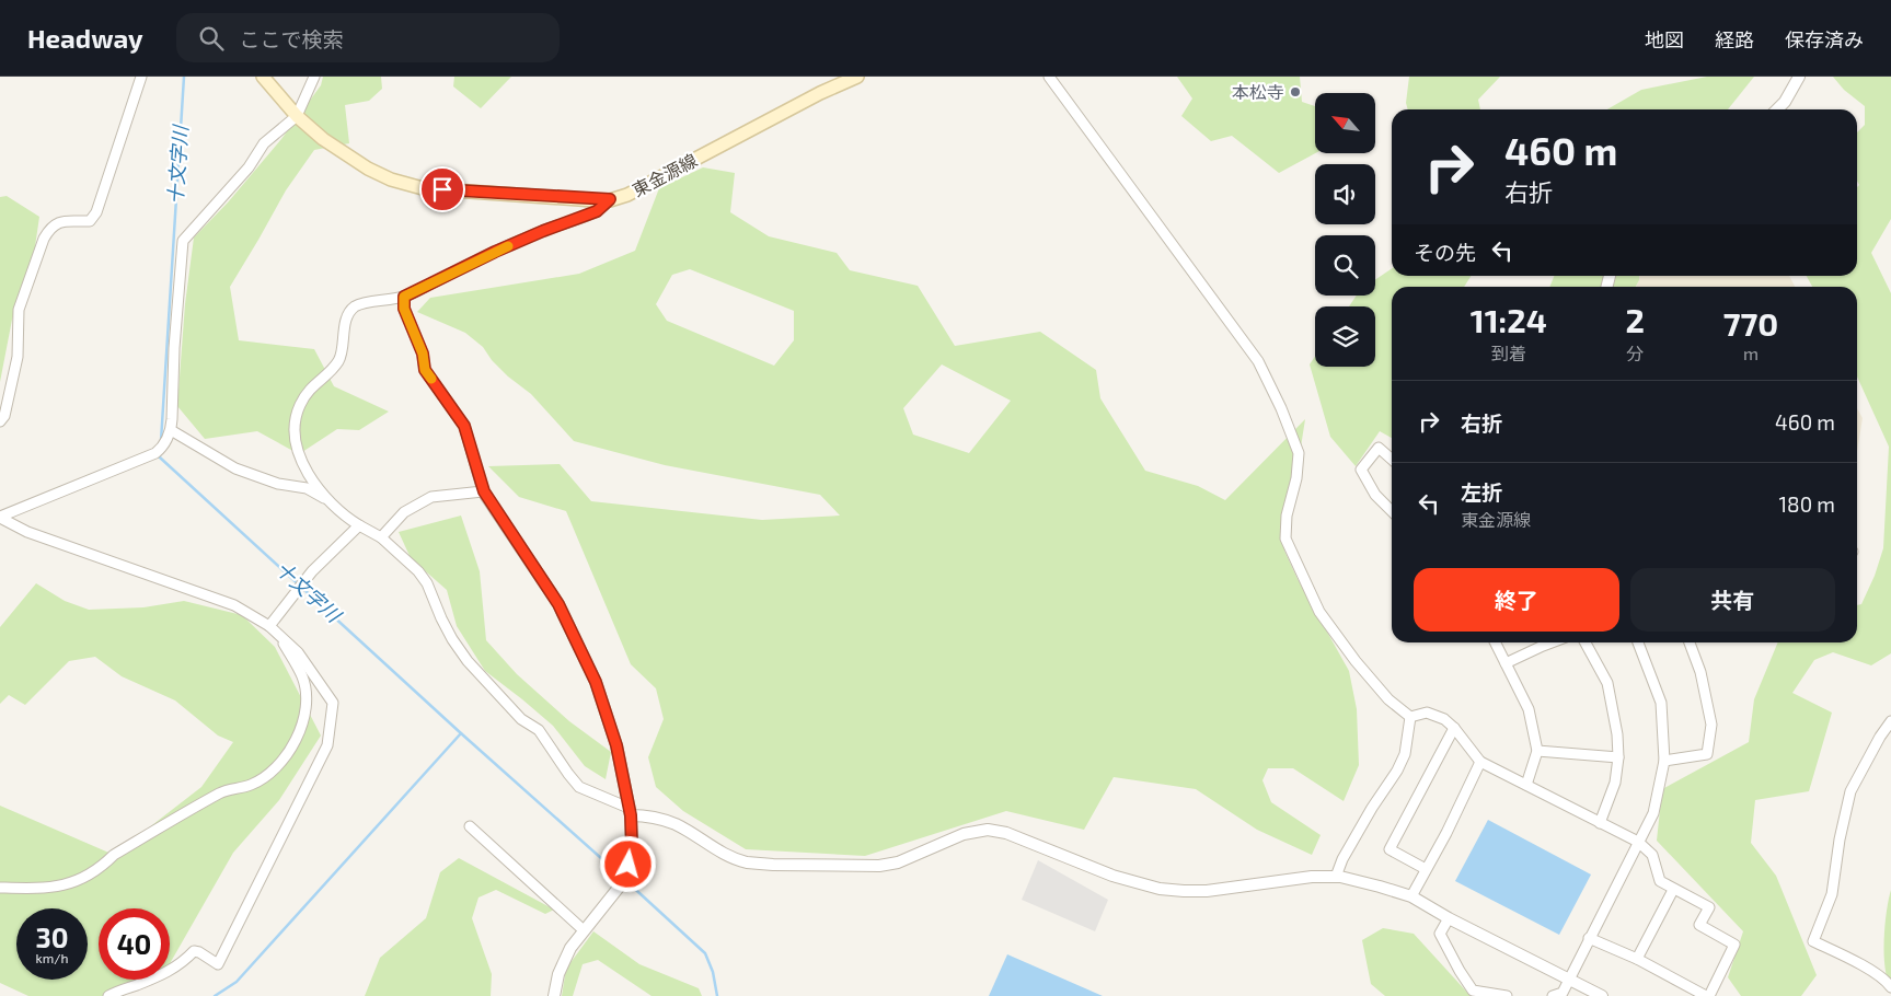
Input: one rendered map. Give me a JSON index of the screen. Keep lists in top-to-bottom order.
{
  "streets": {
    "main road": ["東金源線"]
  },
  "water": ["十文字川"],
  "places": ["本松寺"],
  "north": "top left",
  "page": {
    "header": "Headway",
    "search": "ここで検索",
    "nav": ["地図", "経路", "保存済み"],
    "turn": ["460 m", "右折"],
    "then": "その先",
    "eta": [
      "11:24",
      "到着",
      "2",
      "分",
      "770",
      "m"
    ],
    "list": [
      {
        "name": "右折",
        "value": "460 m"
      },
      {
        "name": "左折",
        "note": "東金源線",
        "value": "180 m"
      }
    ],
    "buttons": ["終了", "共有"],
    "speed": "30 km/h",
    "limit": "40"
  }
}
